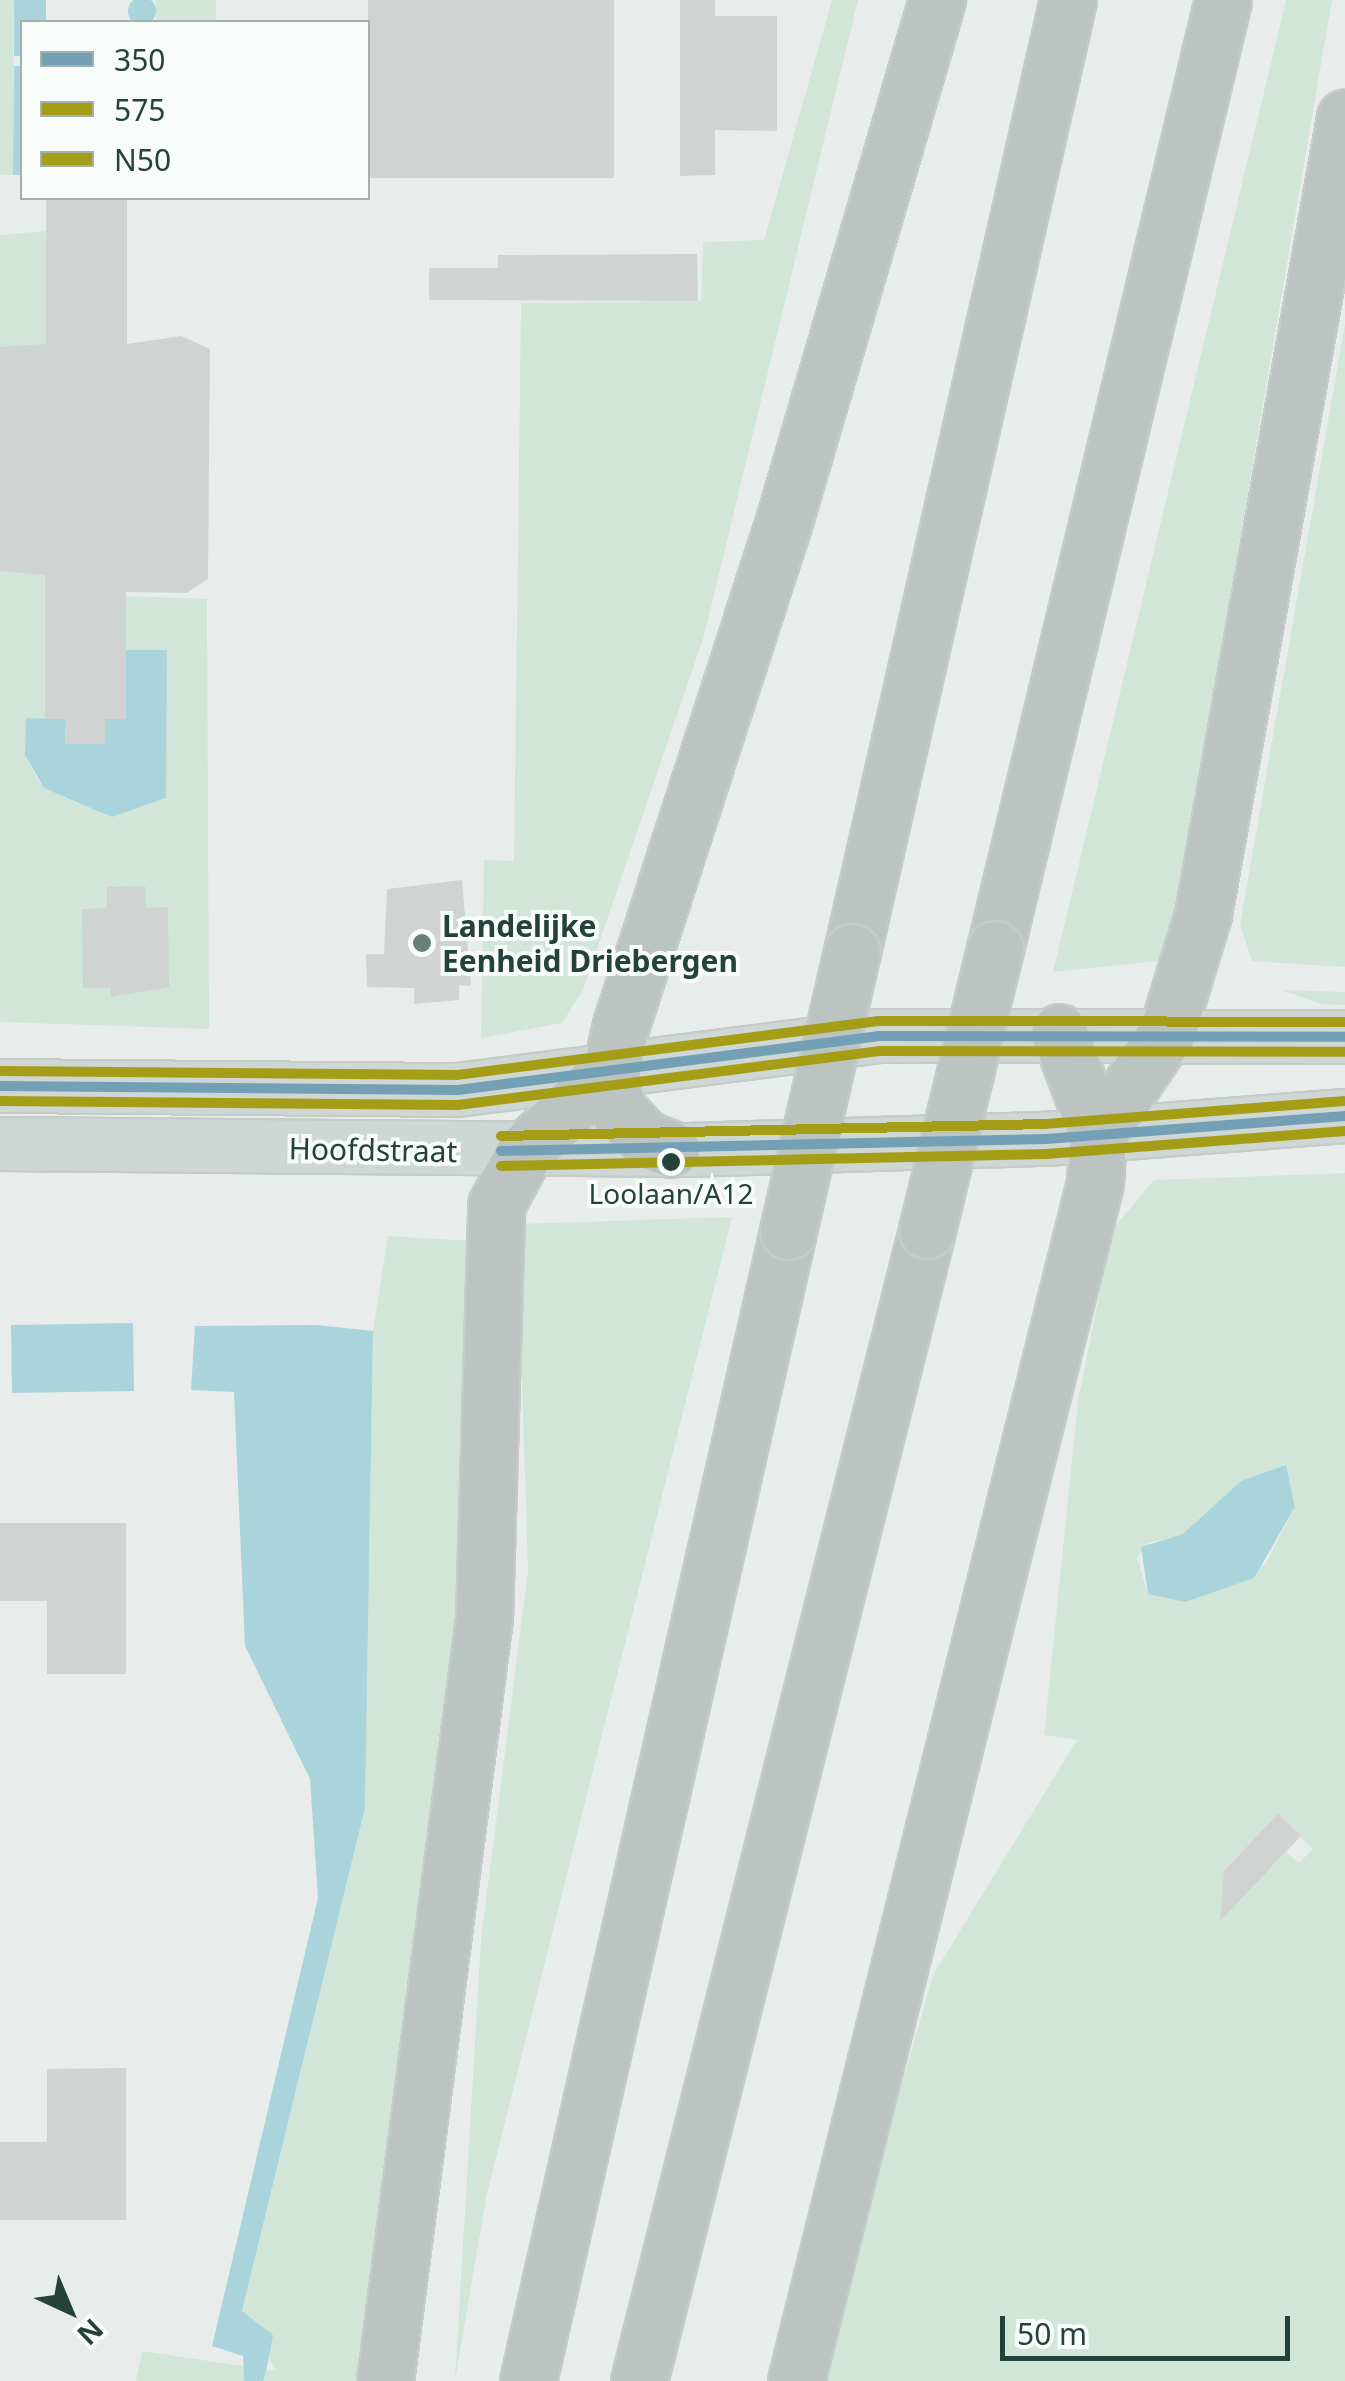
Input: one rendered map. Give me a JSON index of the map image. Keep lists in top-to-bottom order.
{
  "streets": {
    "main road": ["Hoofdstraat"]
  },
  "places": ["Landelijke Eenheid Driebergen", "Loolaan/A12"],
  "lines": ["transit line N50", "transit line 350", "transit line 575"],
  "legend": ["350", "575", "N50"],
  "scale_bar": "50 m",
  "north": "bottom right"
}
